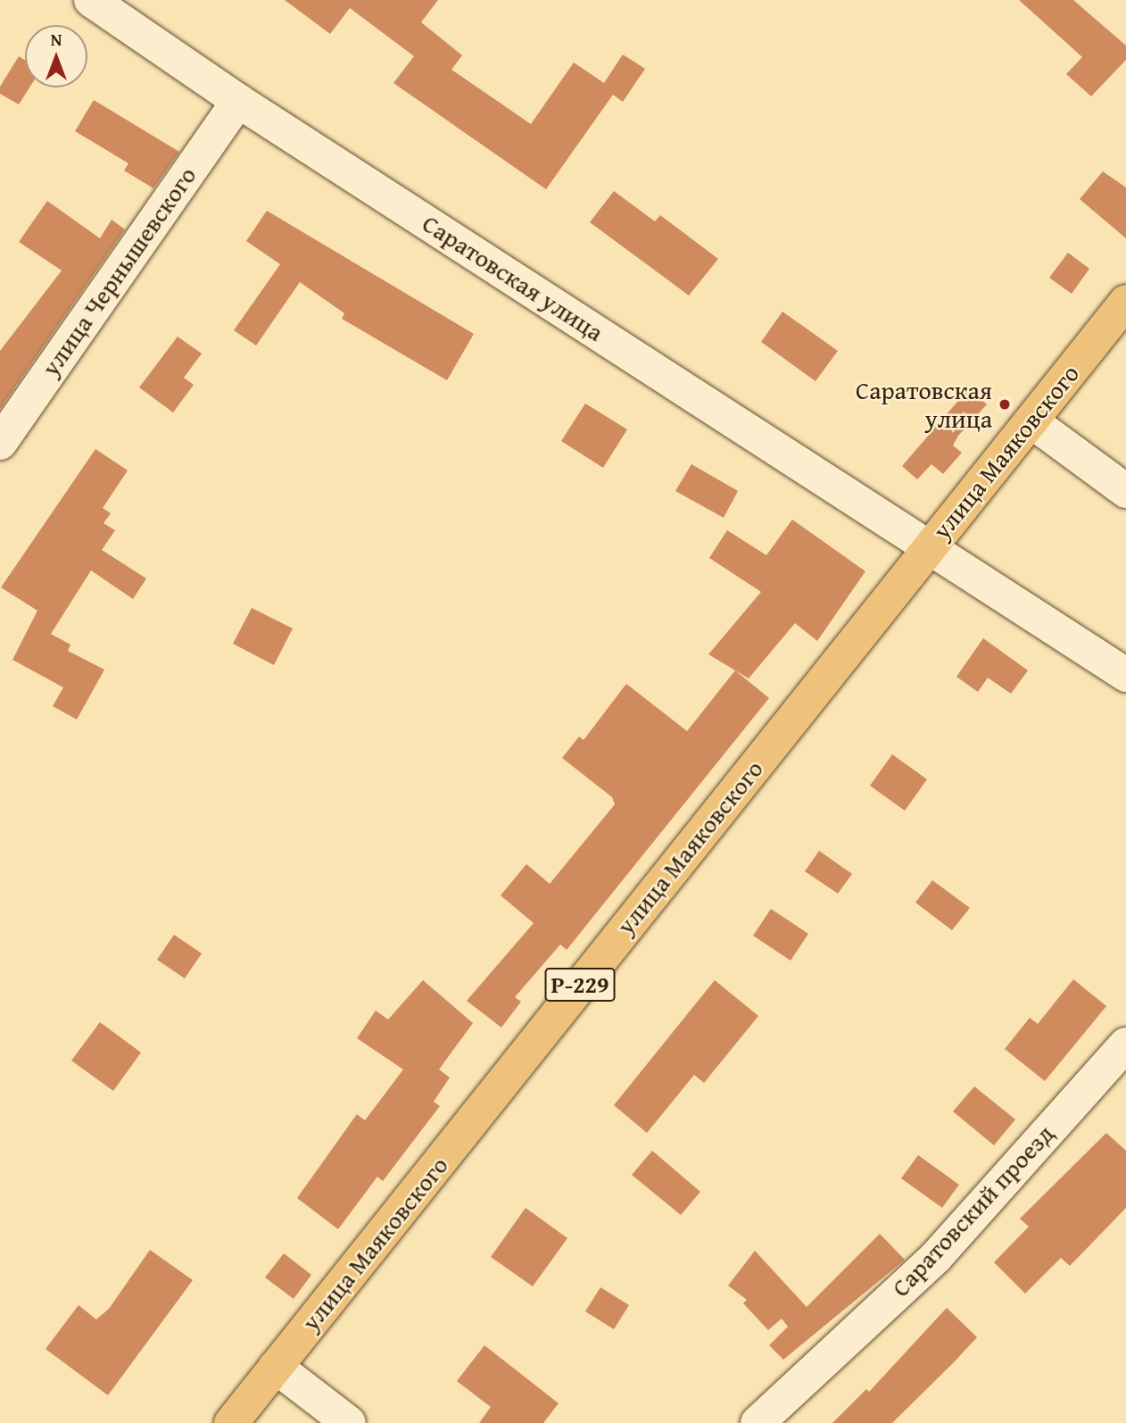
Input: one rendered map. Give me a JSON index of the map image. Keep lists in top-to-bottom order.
{
  "streets": {
    "main road": ["улица Маяковского", "Р-229"],
    "street": ["улица Чернышевского", "Саратовская улица", "Саратовский проезд"]
  },
  "crossings": [
    ["улица Чернышевского", "Саратовская улица"],
    ["Саратовская улица", "улица Маяковского"]
  ],
  "places": ["Саратовская улица"],
  "north": "top"
}
